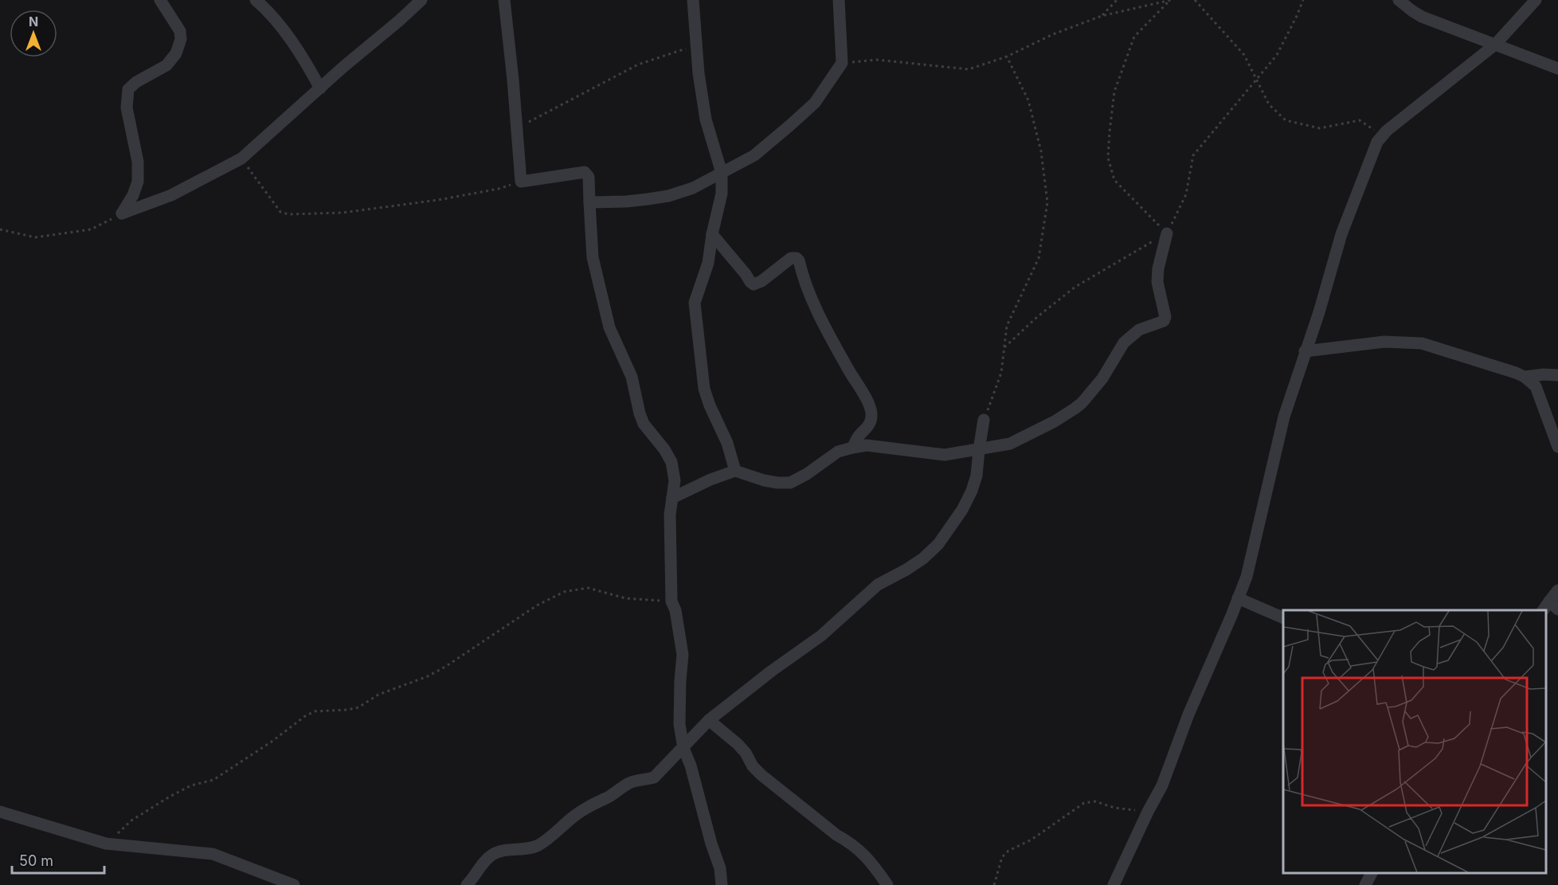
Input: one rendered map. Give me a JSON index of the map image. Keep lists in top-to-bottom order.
{
  "scale_bar": "50 m",
  "north": "top"
}
